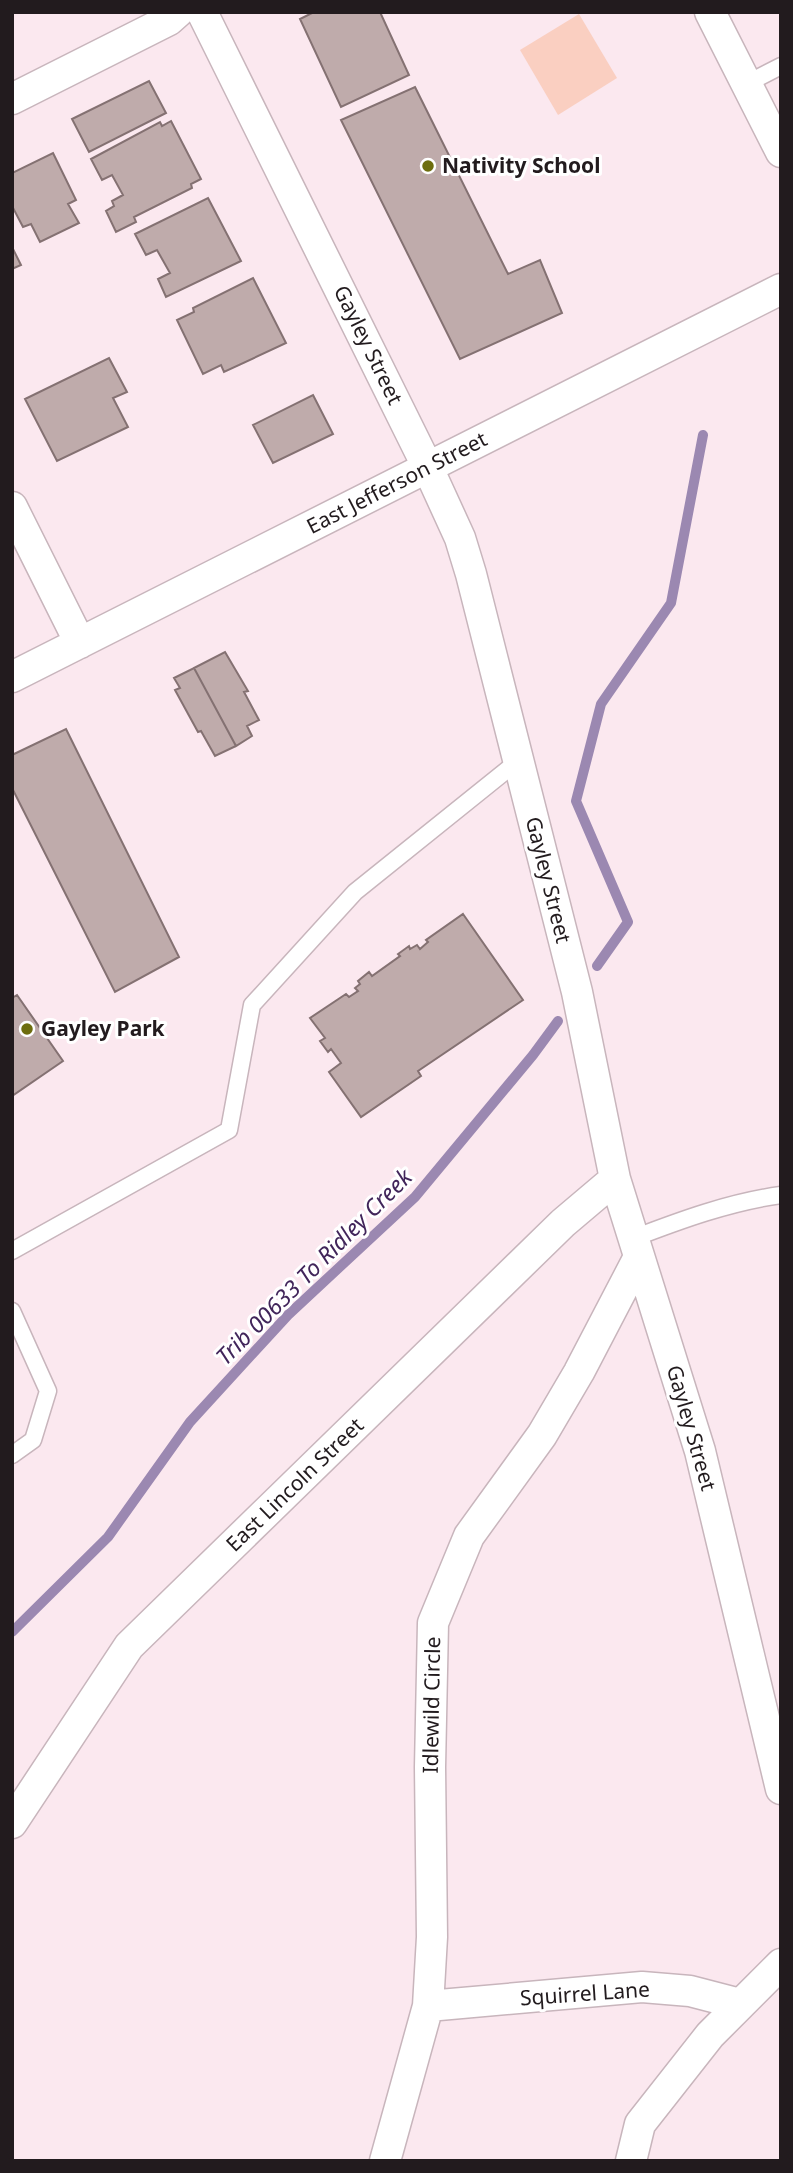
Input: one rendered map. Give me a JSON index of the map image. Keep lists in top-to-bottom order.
{
  "streets": {
    "street": [
      "Gayley Street",
      "East Jefferson Street",
      "East Lincoln Street",
      "Idlewild Circle",
      "Squirrel Lane"
    ]
  },
  "crossings": [
    ["Gayley Street", "East Jefferson Street"],
    ["Gayley Street", "East Lincoln Street"],
    ["Gayley Street", "Idlewild Circle"],
    ["Idlewild Circle", "Squirrel Lane"]
  ],
  "water": ["Trib 00633 To Ridley Creek"],
  "places": ["Nativity School", "Gayley Park"]
}
